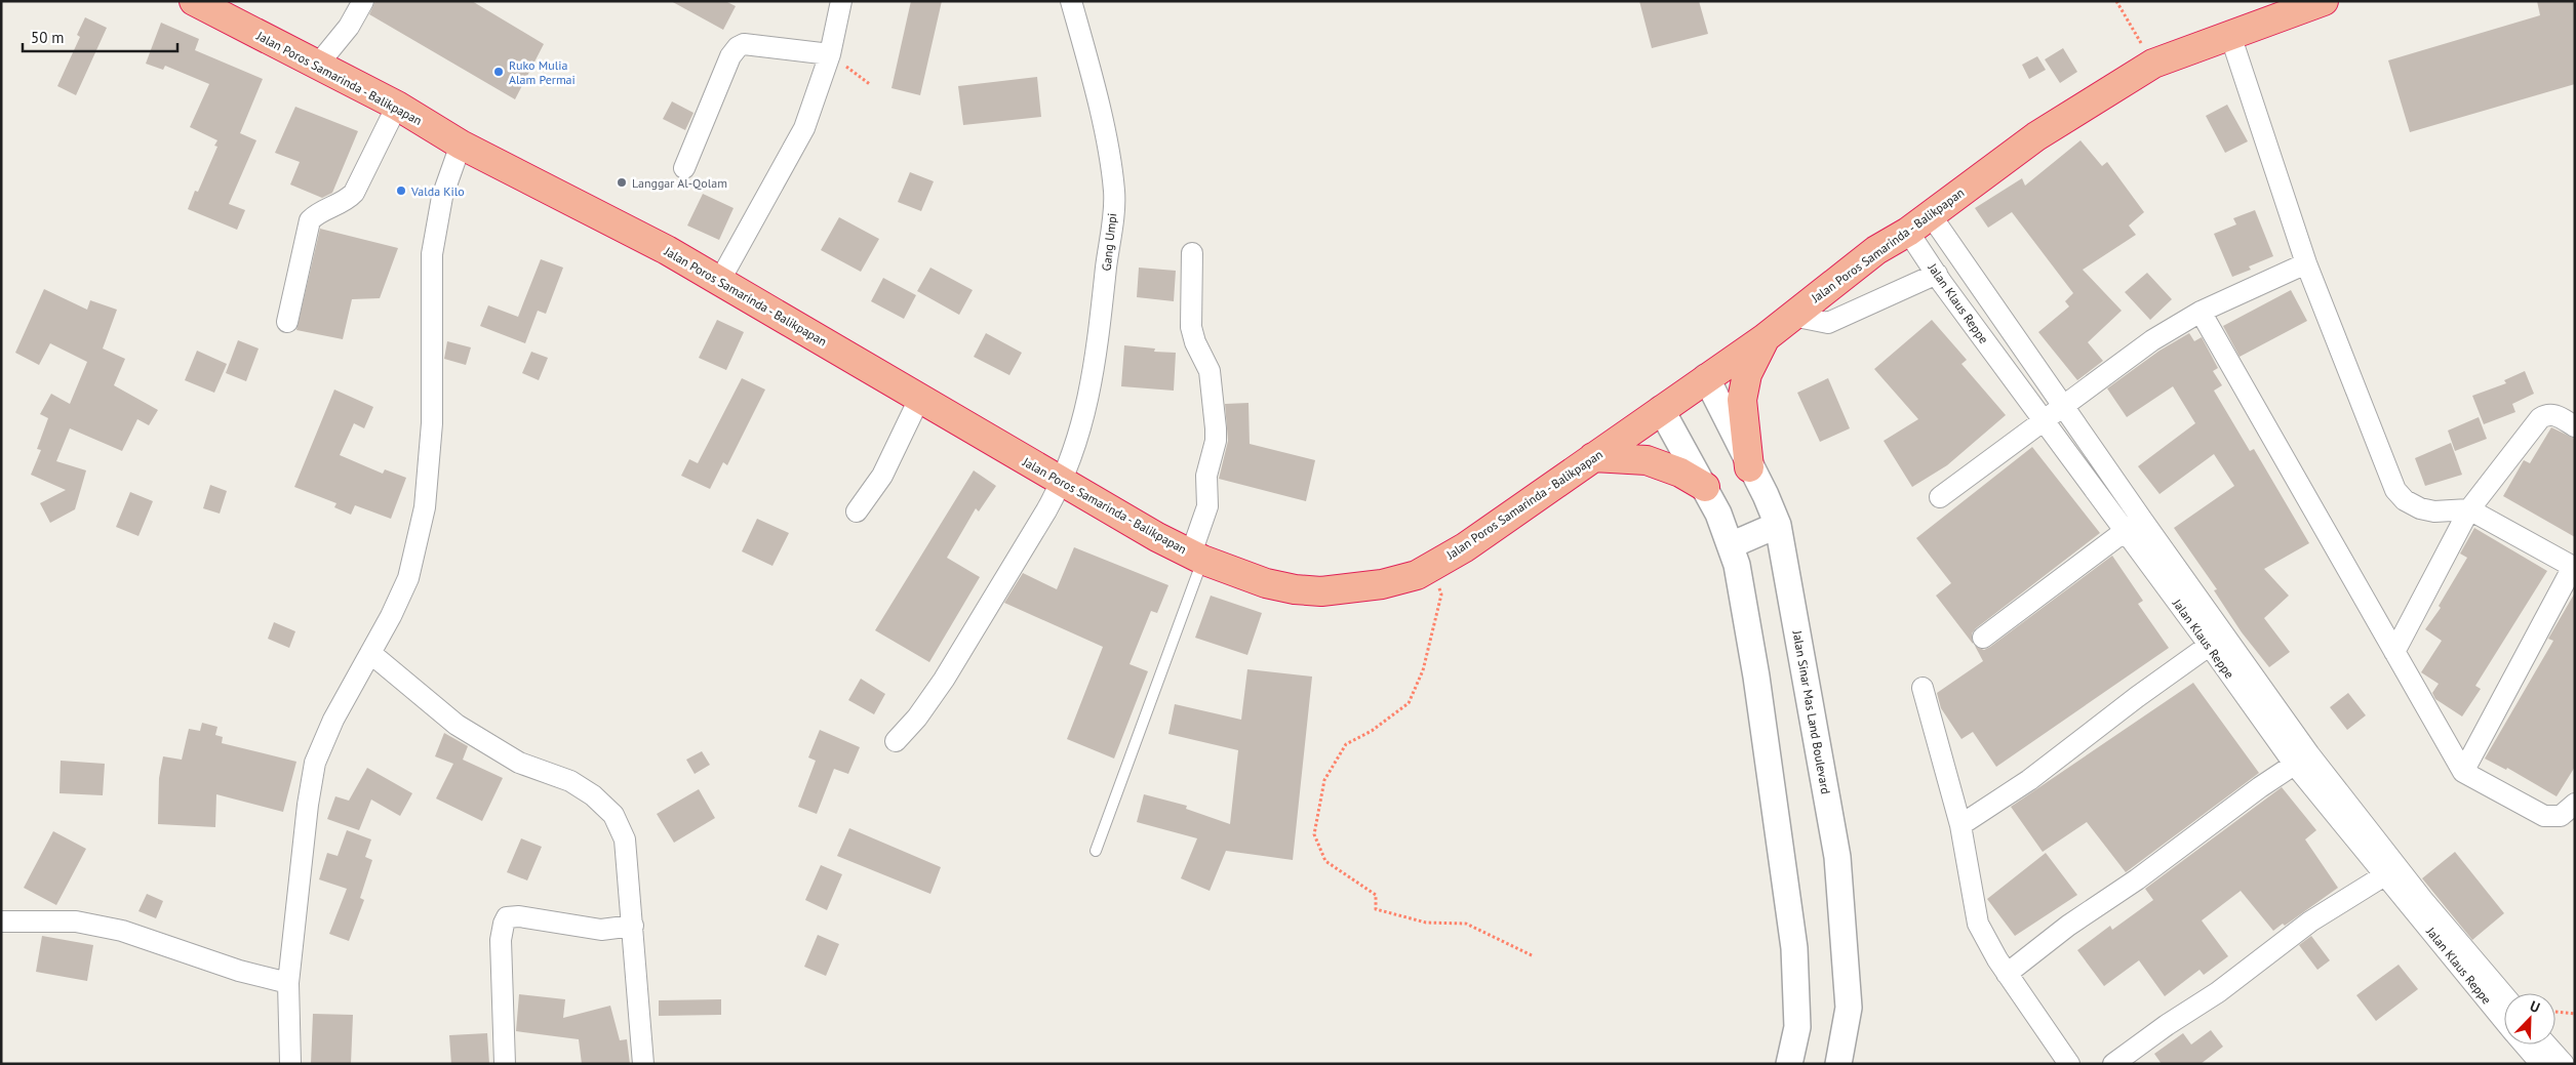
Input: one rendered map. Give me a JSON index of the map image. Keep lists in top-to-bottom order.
{
  "streets": {
    "highway": ["Jalan Poros Samarinda - Balikpapan"],
    "street": ["Gang Umpi", "Jalan Klaus Reppe", "Jalan Sinar Mas Land Boulevard"]
  },
  "crossings": [
    ["Jalan Poros Samarinda - Balikpapan", "Gang Umpi"],
    ["Jalan Poros Samarinda - Balikpapan", "Jalan Klaus Reppe"],
    ["Jalan Poros Samarinda - Balikpapan", "Jalan Sinar Mas Land Boulevard"]
  ],
  "places": ["Ruko Mulia Alam Permai", "Langgar Al-Qolam", "Valda Kilo"],
  "scale_bar": "50 m",
  "north": "top right"
}
